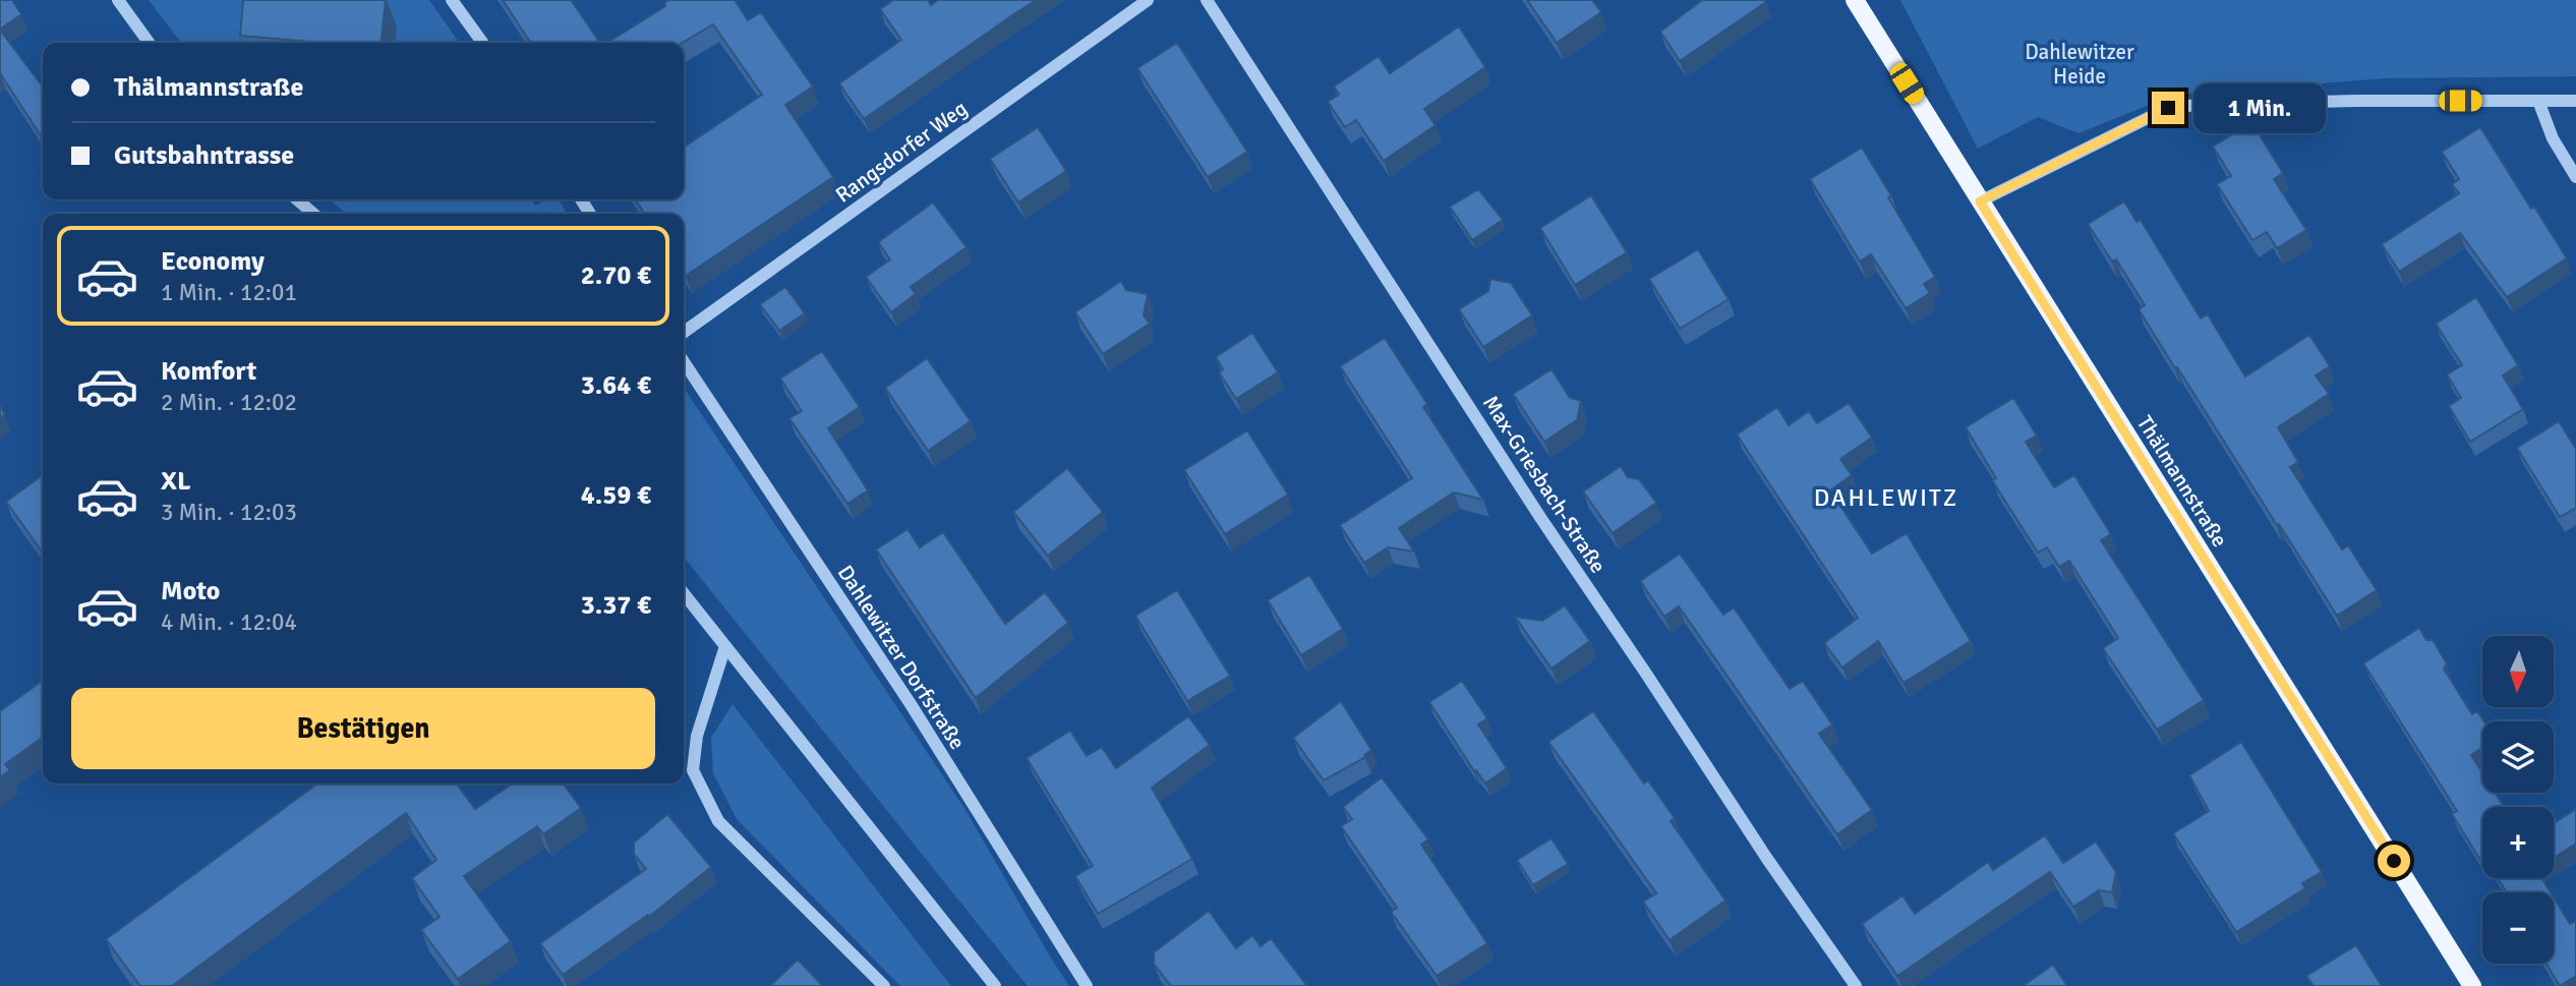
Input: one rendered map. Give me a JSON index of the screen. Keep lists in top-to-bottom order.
{
  "streets": {
    "main road": ["Thälmannstraße"],
    "street": ["Rangsdorfer Weg", "Max-Griesbach-Straße", "Dahlewitzer Dorfstraße"]
  },
  "districts": ["DAHLEWITZ"],
  "parks": ["Dahlewitzer Heide"],
  "north": "bottom",
  "page": {
    "banner": ["Thälmannstraße", "Gutsbahntrasse"],
    "bubble": "1 Min.",
    "list": [
      {
        "name": "Economy",
        "note": "1 Min. · 12:01",
        "value": "2.70 €"
      },
      {
        "name": "Komfort",
        "note": "2 Min. · 12:02",
        "value": "3.64 €"
      },
      {
        "name": "XL",
        "note": "3 Min. · 12:03",
        "value": "4.59 €"
      },
      {
        "name": "Moto",
        "note": "4 Min. · 12:04",
        "value": "3.37 €"
      }
    ],
    "map_buttons": ["+", "−"],
    "buttons": "Bestätigen"
  }
}
